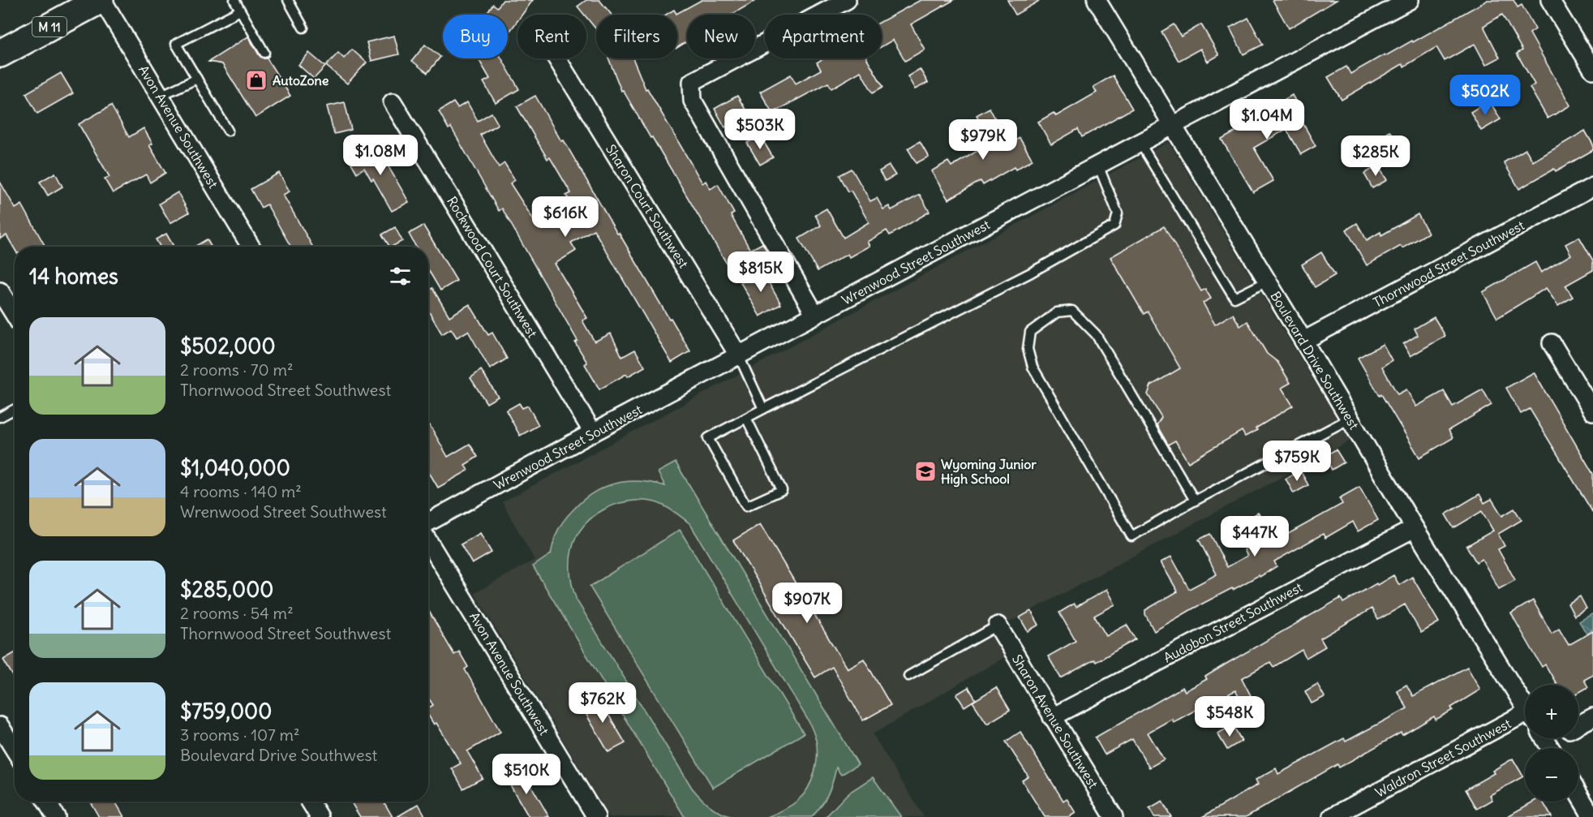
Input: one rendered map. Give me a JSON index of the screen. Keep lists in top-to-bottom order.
{
  "streets": {
    "main road": ["M 11"],
    "street": [
      "Avon Avenue Southwest",
      "Sharon Court Southwest",
      "Wrenwood Street Southwest",
      "Thornwood Street Southwest",
      "Rockwood Court Southwest",
      "Boulevard Drive Southwest",
      "Audobon Street Southwest",
      "Sharon Avenue Southwest",
      "Waldron Street Southwest"
    ]
  },
  "crossings": [
    ["M 11", "Avon Avenue Southwest"],
    ["Sharon Court Southwest", "Wrenwood Street Southwest"],
    ["Wrenwood Street Southwest", "Rockwood Court Southwest"],
    ["Wrenwood Street Southwest", "Boulevard Drive Southwest"],
    ["Thornwood Street Southwest", "Boulevard Drive Southwest"],
    ["Boulevard Drive Southwest", "Audobon Street Southwest"],
    ["Audobon Street Southwest", "Sharon Avenue Southwest"]
  ],
  "places": {
    "shop": ["AutoZone"],
    "school or university": ["Wyoming Junior High School"]
  },
  "page": {
    "chip": [
      "Buy",
      "Rent",
      "Filters",
      "New",
      "Apartment"
    ],
    "price": [
      "$502K",
      "$1.04M",
      "$503K",
      "$979K",
      "$1.08M",
      "$285K",
      "$616K",
      "$815K",
      "$759K",
      "$447K",
      "$907K",
      "$762K",
      "$548K",
      "$510K"
    ],
    "heading": "14 homes",
    "list": [
      {
        "name": "$502,000",
        "note": "2 rooms · 70 m² · Thornwood Street Southwest"
      },
      {
        "name": "$1,040,000",
        "note": "4 rooms · 140 m² · Wrenwood Street Southwest"
      },
      {
        "name": "$285,000",
        "note": "2 rooms · 54 m² · Thornwood Street Southwest"
      },
      {
        "name": "$759,000",
        "note": "3 rooms · 107 m² · Boulevard Drive Southwest"
      }
    ],
    "map_buttons": ["+", "−"]
  }
}
